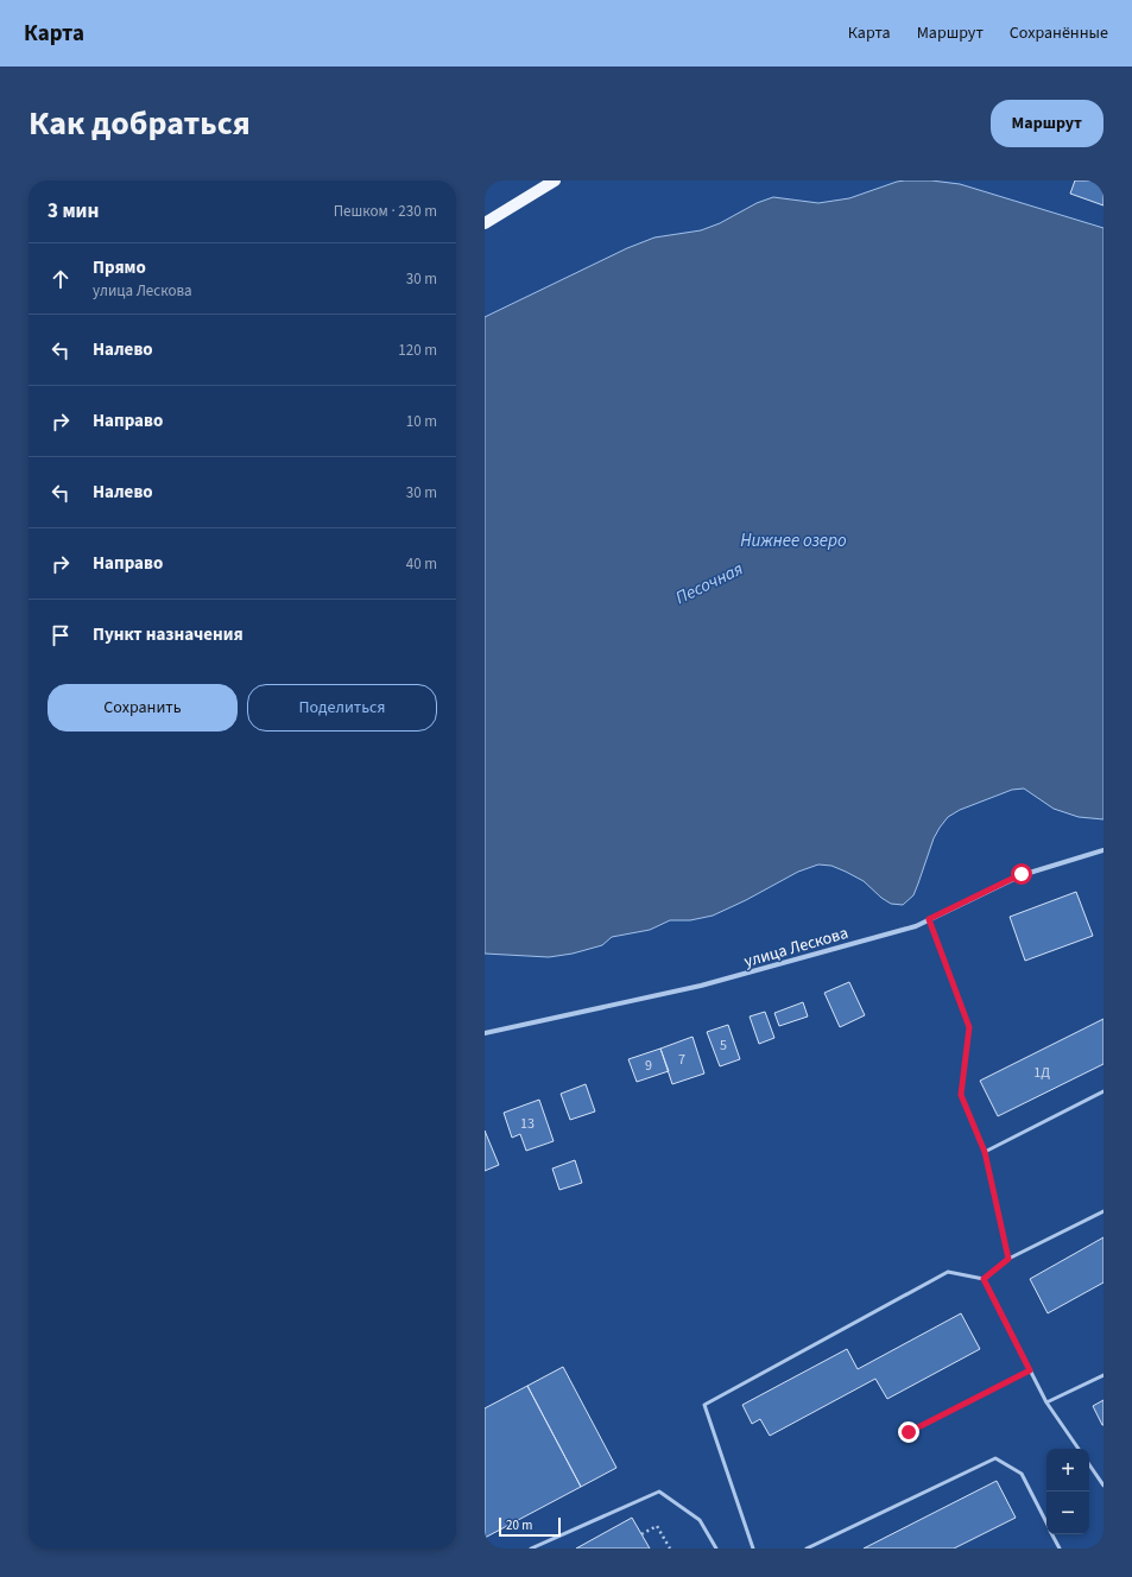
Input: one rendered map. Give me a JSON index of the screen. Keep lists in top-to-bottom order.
{
  "streets": {
    "street": ["улица Лескова"]
  },
  "water": ["Нижнее озеро", "Песочная"],
  "house_numbers": [
    "5",
    "7",
    "9",
    "1Д",
    "13"
  ],
  "scale_bar": "20 m",
  "page": {
    "header": "Карта",
    "nav": ["Карта", "Маршрут", "Сохранённые"],
    "title": "Как добраться",
    "buttons": [
      "Маршрут",
      ["Сохранить", "Поделиться"]
    ],
    "heading": ["3 мин", "Пешком · 230 m"],
    "list": [
      ["Прямо", "улица Лескова", "30 m"],
      ["Налево", "120 m"],
      ["Направо", "10 m"],
      ["Налево", "30 m"],
      ["Направо", "40 m"],
      "Пункт назначения"
    ],
    "map_buttons": ["+", "−"],
    "scale": "20 m"
  }
}
